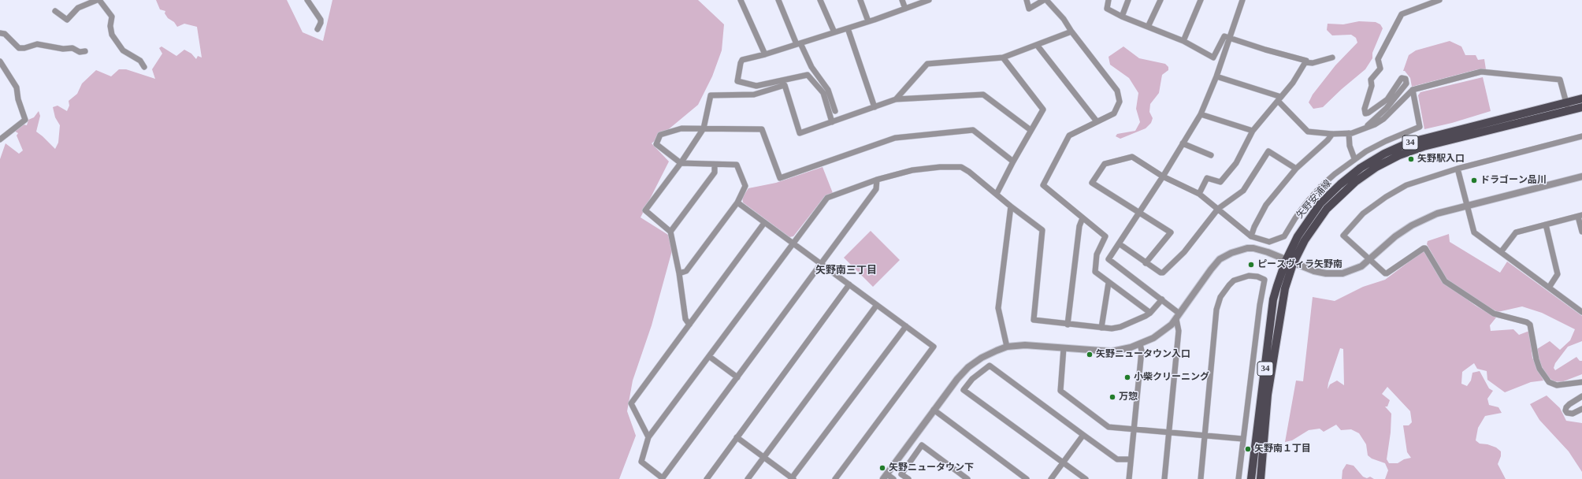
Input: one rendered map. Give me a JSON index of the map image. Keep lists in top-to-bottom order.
{
  "streets": {
    "main road": ["34", "矢野安浦線"]
  },
  "districts": ["矢野南三丁目"],
  "places": [
    "矢野駅入口",
    "ドラゴーン品川",
    "ピースヴィラ矢野南",
    "矢野ニュータウン入口",
    "小柴クリーニング",
    "万惣",
    "矢野南１丁目",
    "矢野ニュータウン下"
  ]
}
